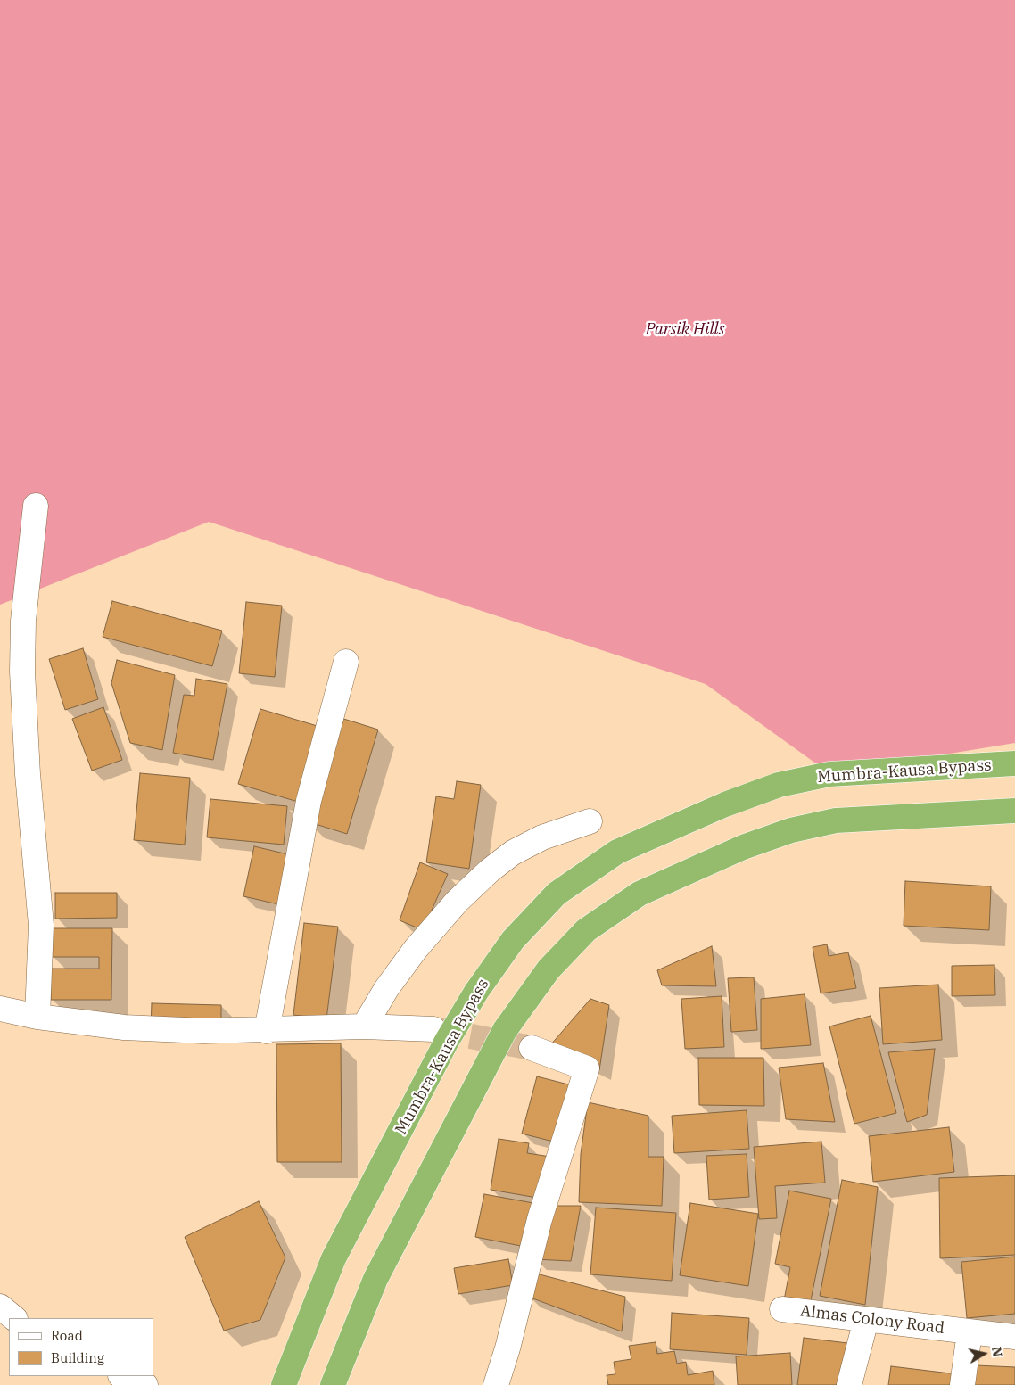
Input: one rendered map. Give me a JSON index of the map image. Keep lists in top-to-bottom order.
{
  "streets": {
    "highway": ["Mumbra-Kausa Bypass"],
    "street": ["Almas Colony Road"]
  },
  "parks": ["Parsik Hills"],
  "legend": ["Road", "Building"],
  "north": "right"
}
